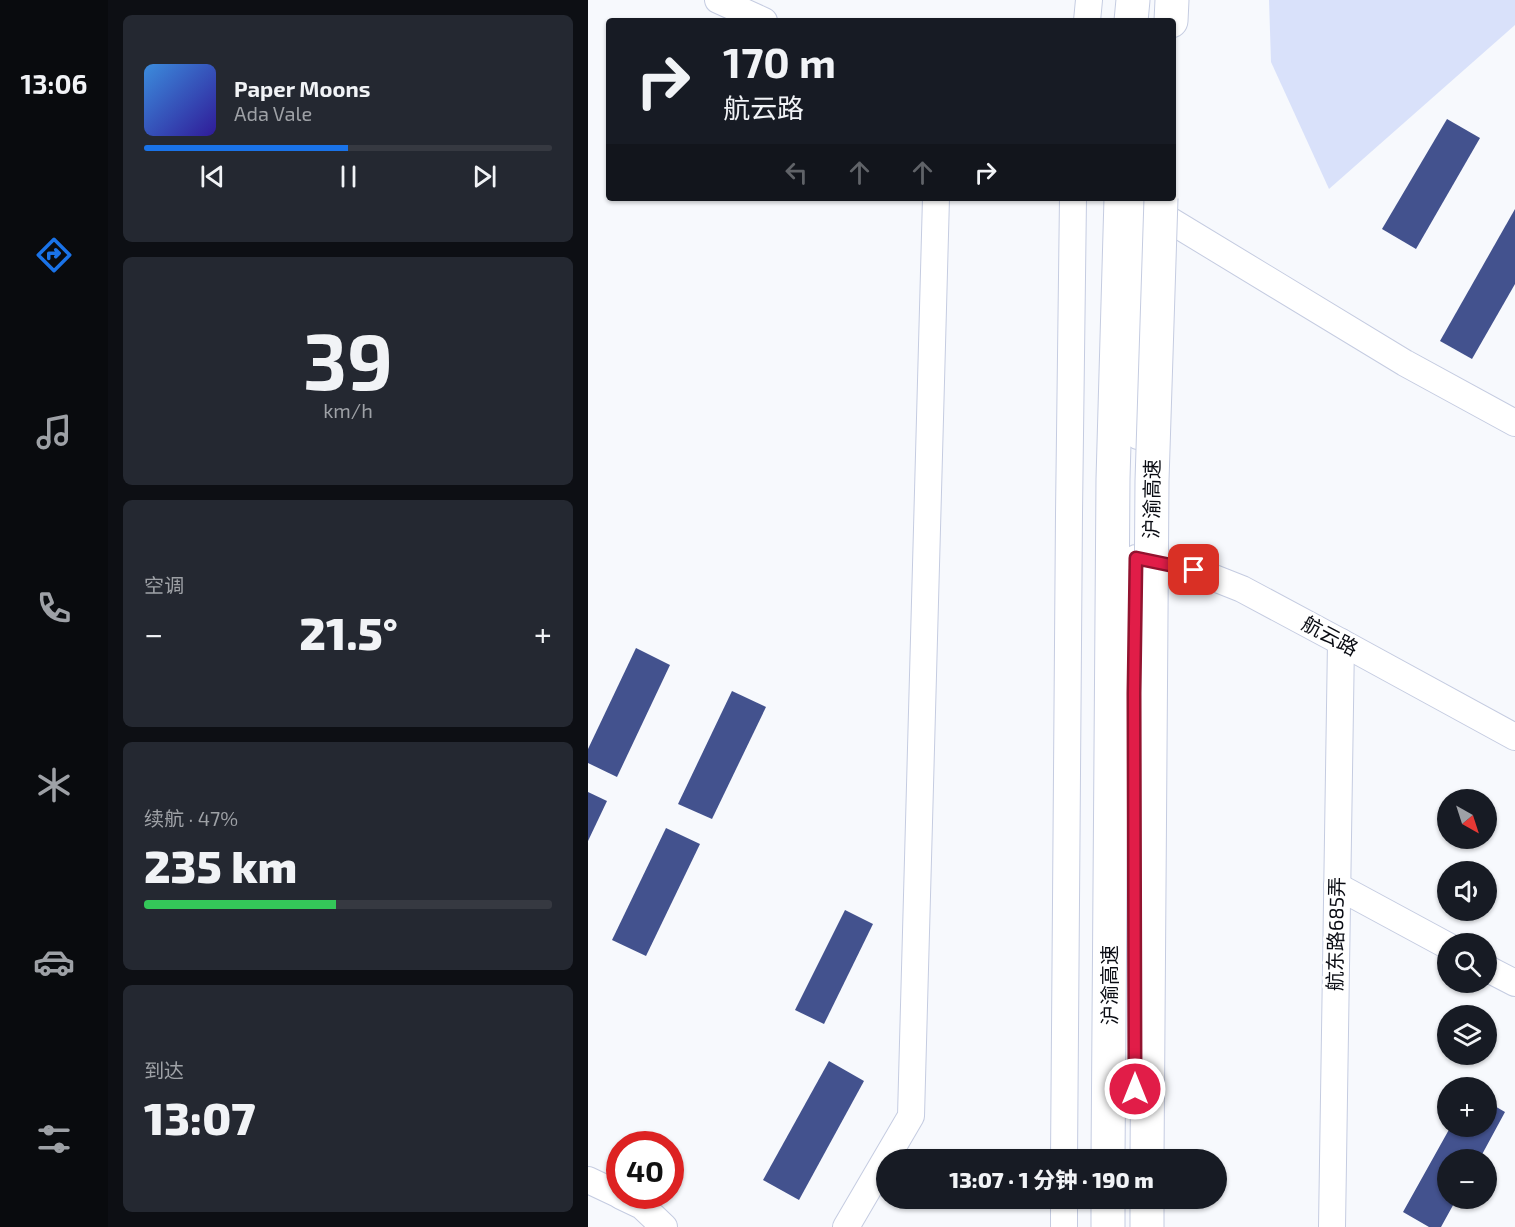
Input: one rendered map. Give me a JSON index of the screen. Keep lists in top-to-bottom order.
{
  "streets": {
    "highway": ["沪渝高速"],
    "street": ["航云路", "航东路685弄"]
  },
  "crossings": [
    ["航云路", "航东路685弄"]
  ],
  "north": "bottom right",
  "page": {
    "tabs": "13:06",
    "turn": ["170 m", "航云路"],
    "song": ["Paper Moons", "Ada Vale"],
    "tile": [
      ["39", "km/h"],
      "空调",
      ["续航 · 47%", "235 km"],
      ["到达", "13:07"]
    ],
    "heat": ["−", "21.5°", "+"],
    "map_buttons": ["+", "−"],
    "limit": "40",
    "trip": "13:07 · 1 分钟 · 190 m"
  }
}
